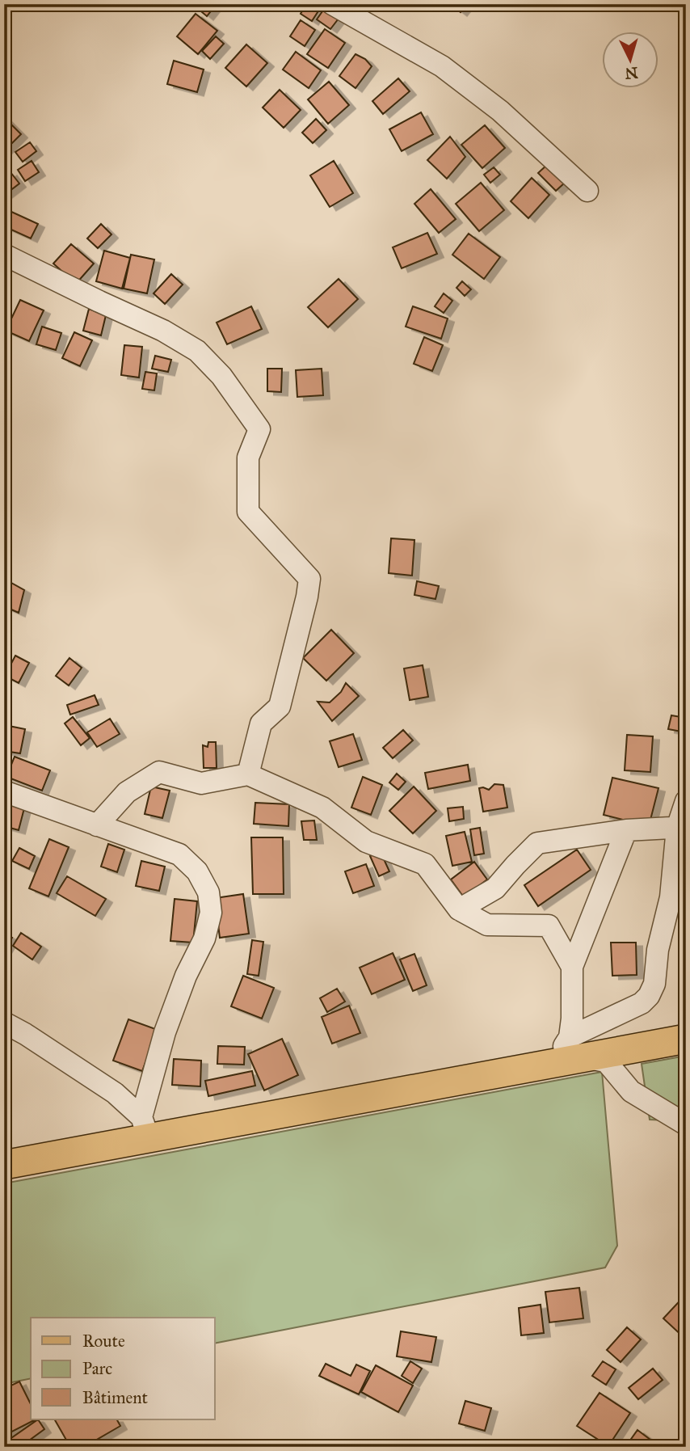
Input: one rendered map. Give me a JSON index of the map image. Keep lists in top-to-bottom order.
{
  "legend": ["Route", "Parc", "Bâtiment"],
  "north": "bottom"
}
